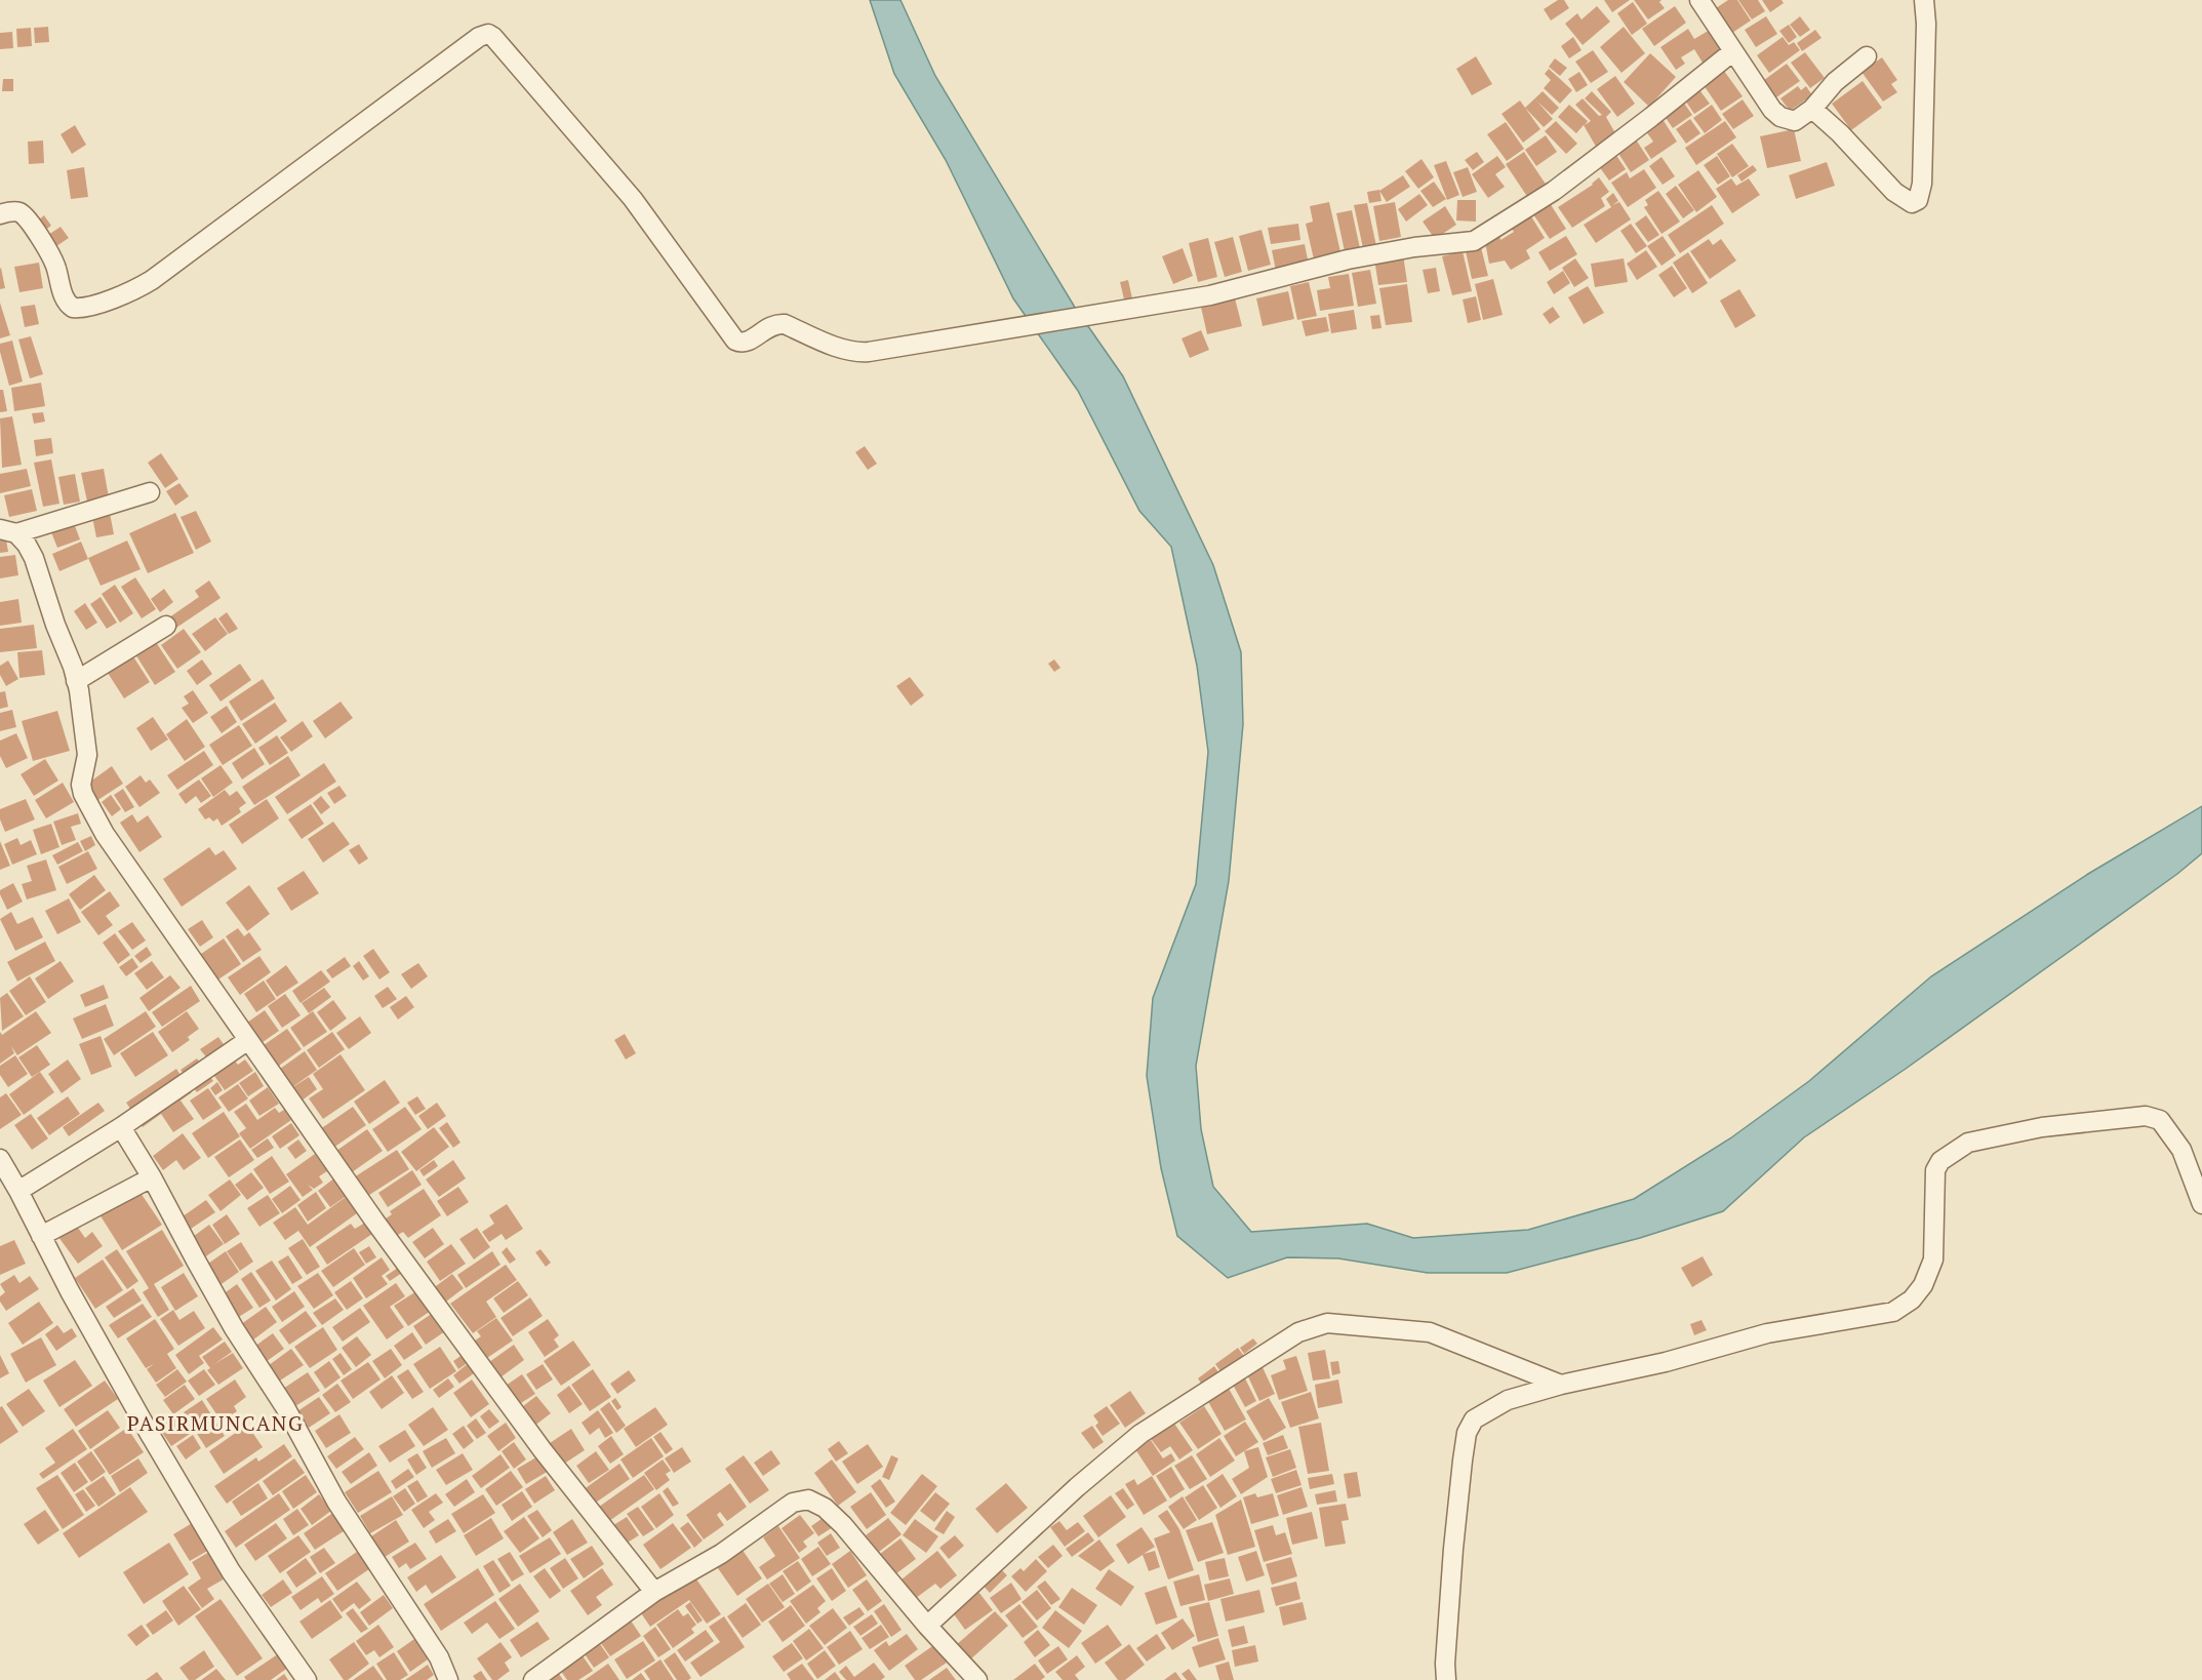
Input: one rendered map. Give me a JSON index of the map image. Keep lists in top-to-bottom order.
{
  "districts": ["PASIRMUNCANG"]
}
